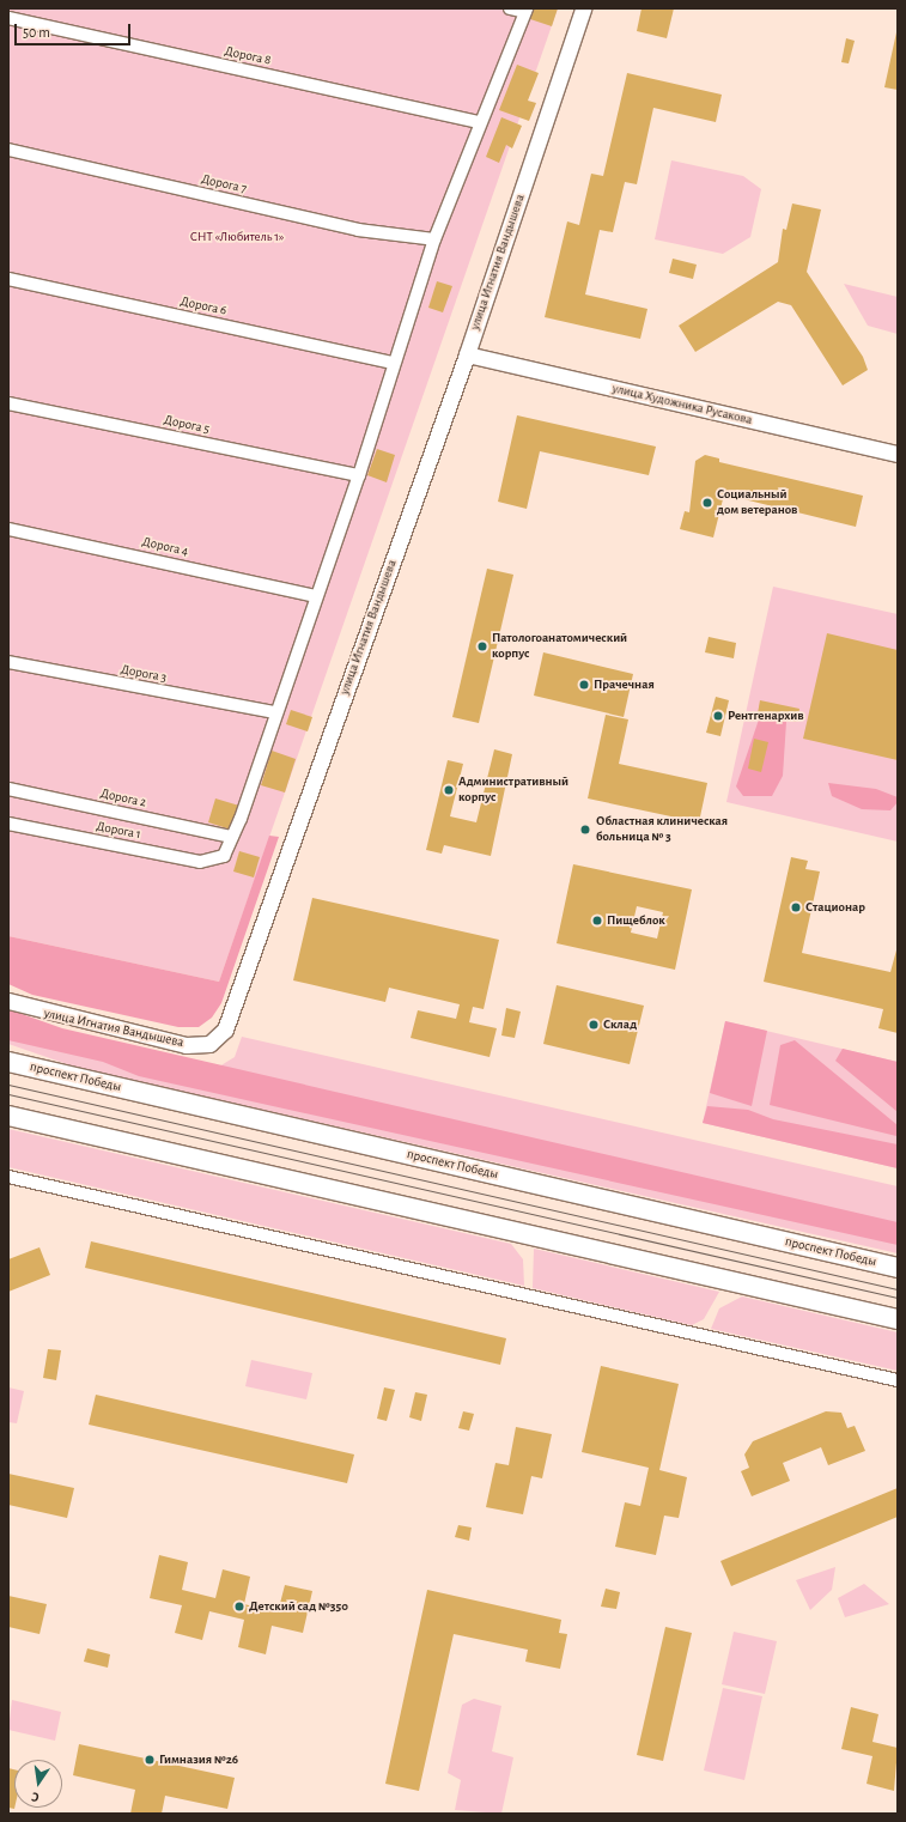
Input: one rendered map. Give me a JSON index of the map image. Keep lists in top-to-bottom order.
{
  "streets": {
    "main road": ["проспект Победы"],
    "street": [
      "Дорога 8",
      "Дорога 7",
      "улица Игнатия Вандышева",
      "Дорога 6",
      "улица Художника Русакова",
      "Дорога 5",
      "Дорога 4",
      "Дорога 3",
      "Дорога 2",
      "Дорога 1"
    ]
  },
  "crossings": [
    ["улица Игнатия Вандышева", "улица Художника Русакова"],
    ["Дорога 2", "Дорога 1"]
  ],
  "parks": ["СНТ «Любитель 1»"],
  "places": [
    "Социальный дом ветеранов",
    "Патологоанатомический корпус",
    "Прачечная",
    "Рентгенархив",
    "Административный корпус",
    "Областная клиническая больница № 3",
    "Стационар",
    "Пищеблок",
    "Склад",
    "Детский сад №350",
    "Гимназия №26"
  ],
  "scale_bar": "50 m",
  "north": "bottom"
}
